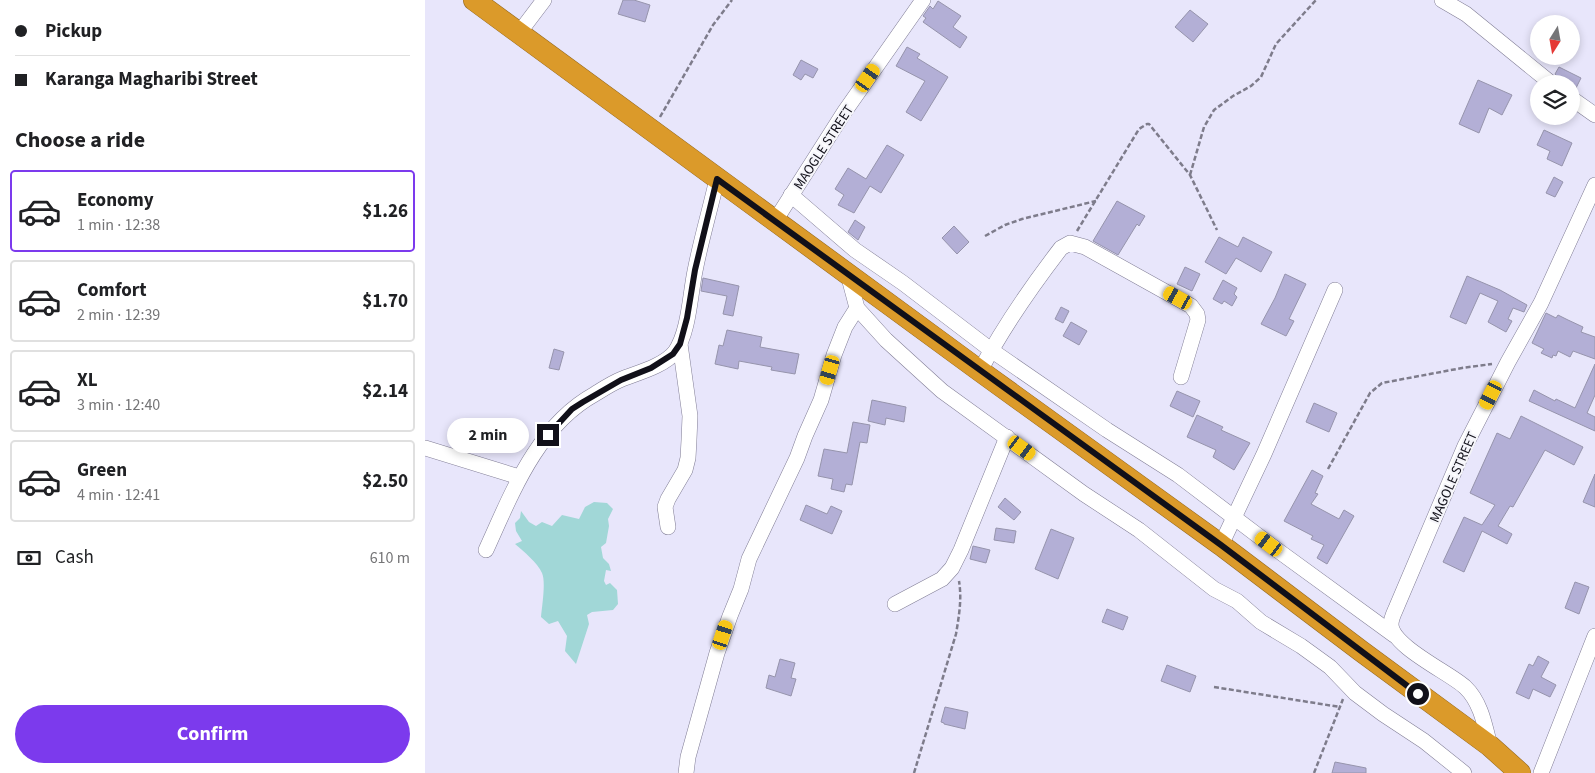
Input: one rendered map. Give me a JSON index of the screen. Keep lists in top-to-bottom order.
{
  "streets": {
    "street": ["MAOGLE STREET", "MAGOLE STREET"]
  },
  "north": "bottom",
  "page": {
    "banner": ["Pickup", "Karanga Magharibi Street"],
    "heading": "Choose a ride",
    "list": [
      {
        "name": "Economy",
        "note": "1 min · 12:38",
        "value": "$1.26"
      },
      {
        "name": "Comfort",
        "note": "2 min · 12:39",
        "value": "$1.70"
      },
      {
        "name": "XL",
        "note": "3 min · 12:40",
        "value": "$2.14"
      },
      {
        "name": "Green",
        "note": "4 min · 12:41",
        "value": "$2.50"
      }
    ],
    "bubble": "2 min",
    "pay": ["Cash", "610 m"],
    "buttons": "Confirm"
  }
}
